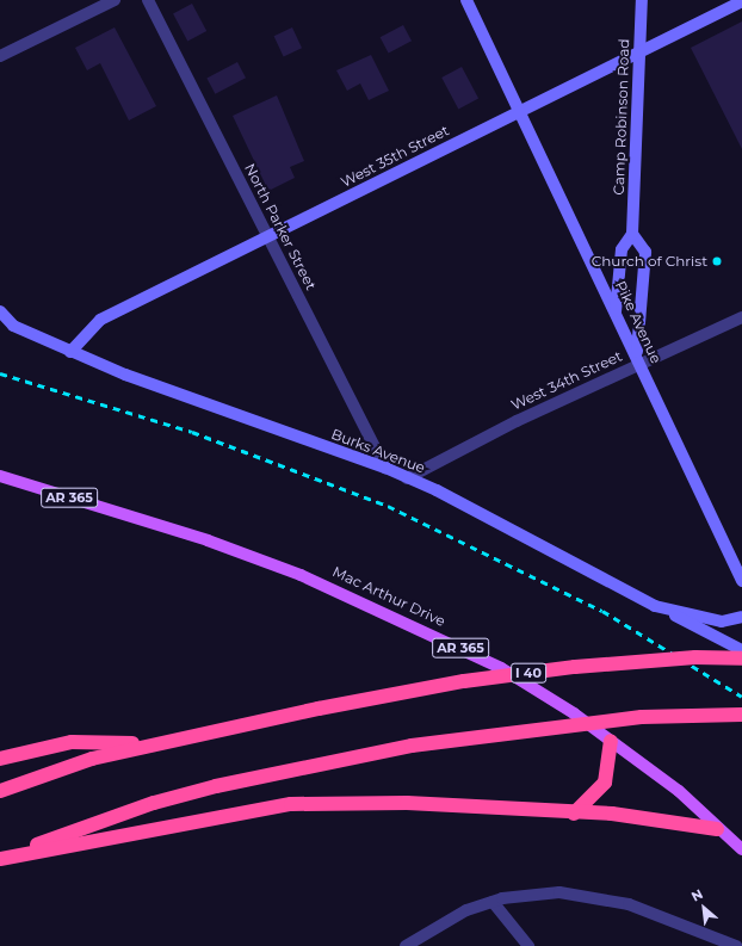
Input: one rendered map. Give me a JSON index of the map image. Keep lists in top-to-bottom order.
{
  "streets": {
    "highway": ["I 40"],
    "main road": [
      "Camp Robinson Road",
      "West 35th Street",
      "Pike Avenue",
      "Burks Avenue",
      "AR 365",
      "Mac Arthur Drive"
    ],
    "street": ["North Parker Street", "West 34th Street"]
  },
  "crossings": [
    ["Camp Robinson Road", "West 35th Street"],
    ["Camp Robinson Road", "Pike Avenue"],
    ["West 35th Street", "North Parker Street"],
    ["West 35th Street", "Pike Avenue"],
    ["West 35th Street", "Burks Avenue"],
    ["North Parker Street", "Burks Avenue"],
    ["Pike Avenue", "West 34th Street"],
    ["West 34th Street", "Burks Avenue"]
  ],
  "places": ["Church of Christ"],
  "north": "top left"
}
